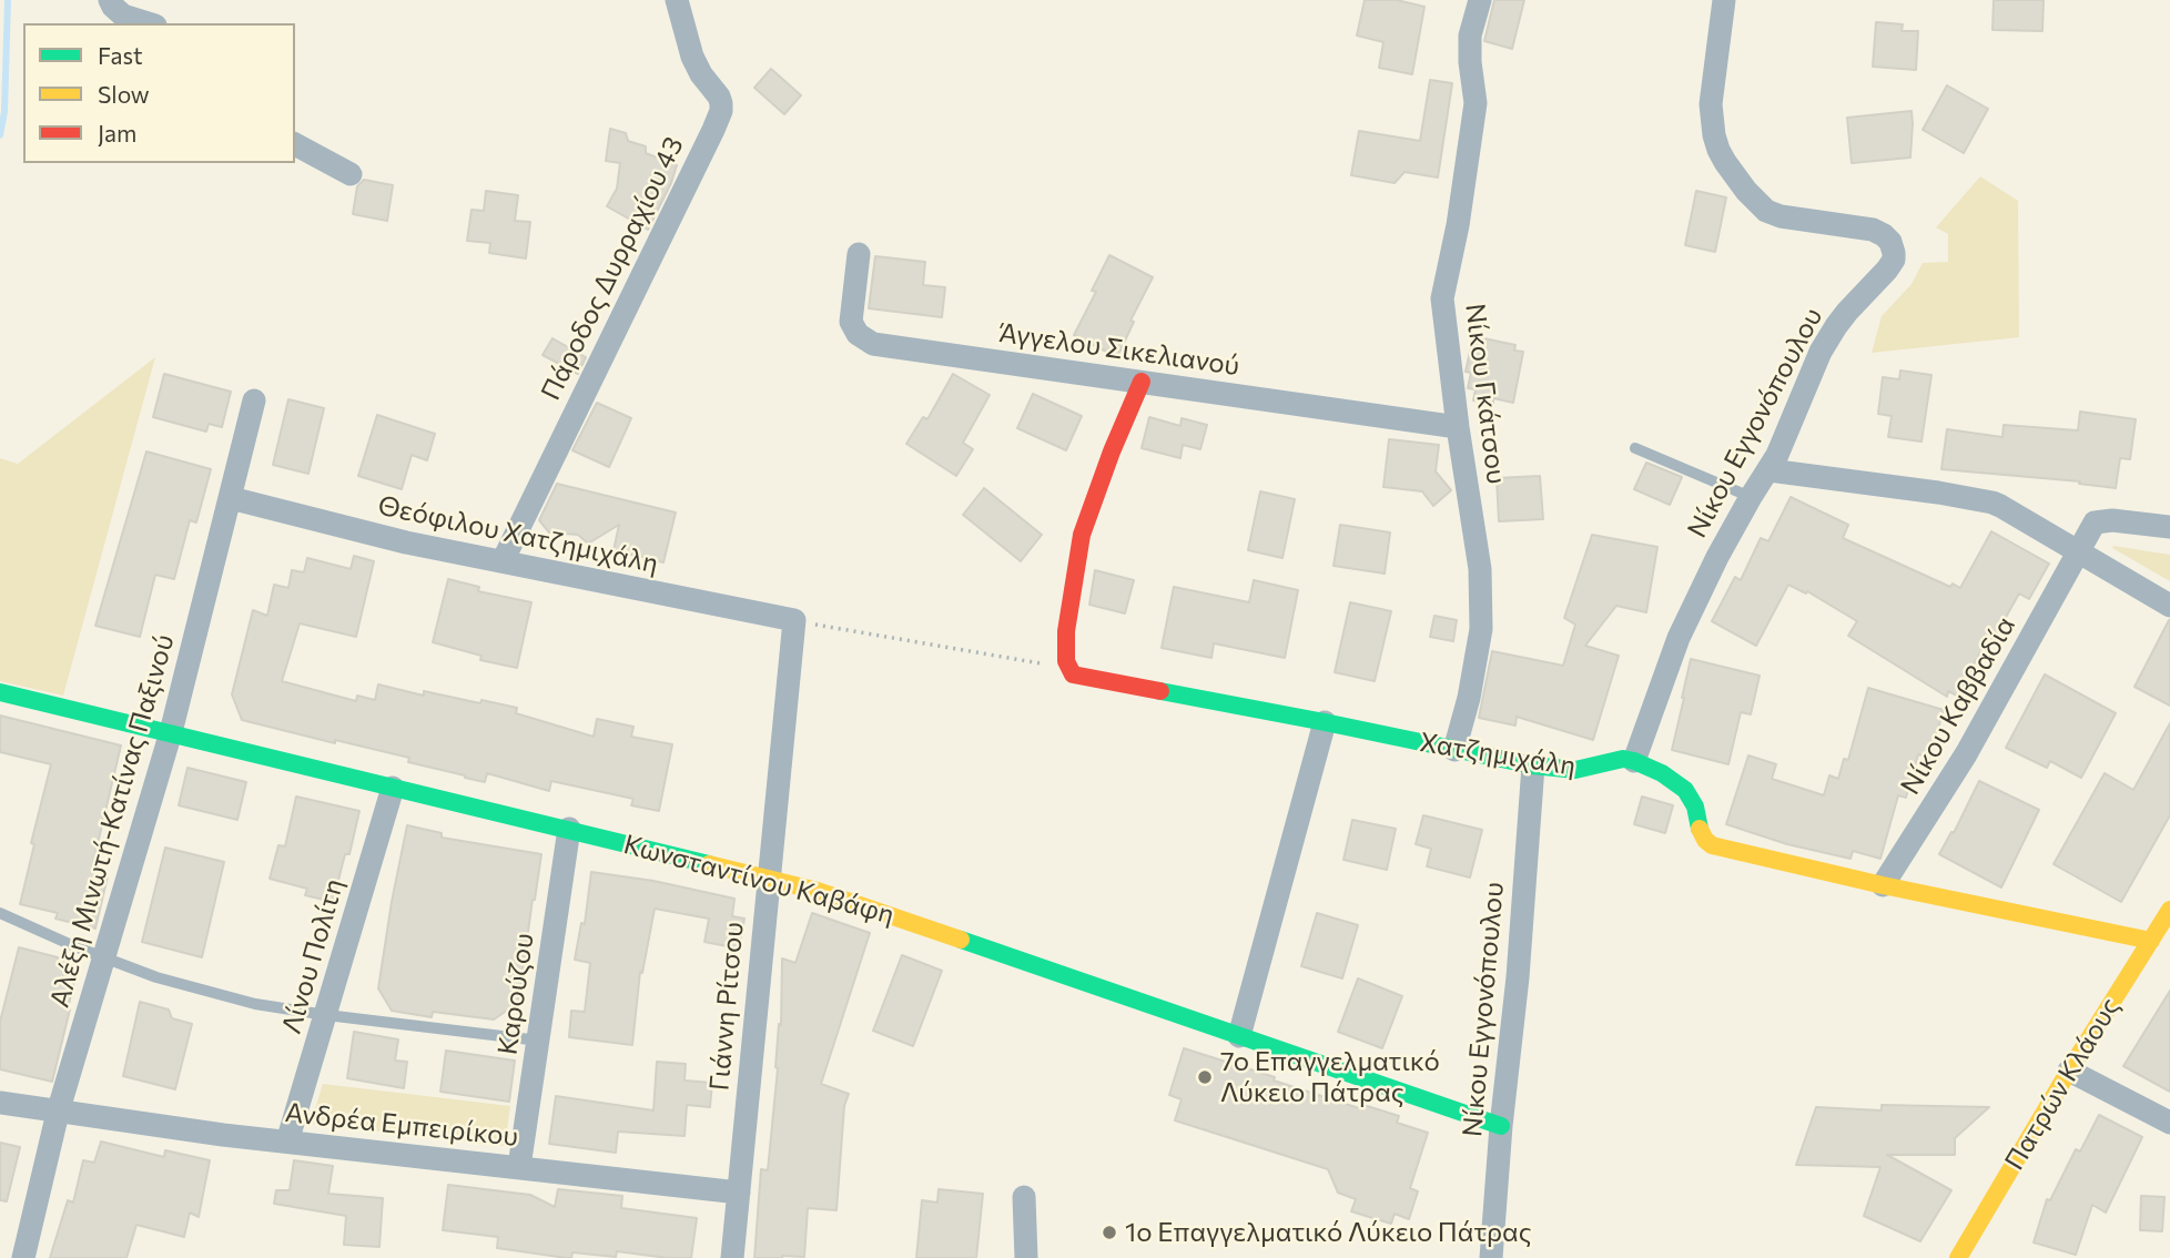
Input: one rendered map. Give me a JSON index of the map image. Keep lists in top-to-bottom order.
{
  "streets": {
    "street": [
      "Πάροδος Δυρραχίου 43",
      "Άγγελου Σικελιανού",
      "Νίκου Γκάτσου",
      "Νίκου Εγγονόπουλου",
      "Θεόφιλου Χατζημιχάλη",
      "Νίκου Καββαδία",
      "Χατζημιχάλη",
      "Αλέξη Μινωτή-Κατίνας Παξινού",
      "Κωνσταντίνου Καβάφη",
      "Λίνου Πολίτη",
      "Καρούζου",
      "Γιάννη Ρίτσου",
      "Πατρών Κλάους",
      "Ανδρέα Εμπειρίκου"
    ]
  },
  "crossings": [
    ["Πάροδος Δυρραχίου 43", "Θεόφιλου Χατζημιχάλη"],
    ["Άγγελου Σικελιανού", "Νίκου Γκάτσου"],
    ["Νίκου Γκάτσου", "Χατζημιχάλη"],
    ["Νίκου Εγγονόπουλου", "Χατζημιχάλη"],
    ["Νίκου Εγγονόπουλου", "Κωνσταντίνου Καβάφη"],
    ["Θεόφιλου Χατζημιχάλη", "Αλέξη Μινωτή-Κατίνας Παξινού"],
    ["Θεόφιλου Χατζημιχάλη", "Γιάννη Ρίτσου"],
    ["Αλέξη Μινωτή-Κατίνας Παξινού", "Κωνσταντίνου Καβάφη"],
    ["Αλέξη Μινωτή-Κατίνας Παξινού", "Ανδρέα Εμπειρίκου"],
    ["Κωνσταντίνου Καβάφη", "Λίνου Πολίτη"],
    ["Κωνσταντίνου Καβάφη", "Καρούζου"],
    ["Κωνσταντίνου Καβάφη", "Γιάννη Ρίτσου"],
    ["Λίνου Πολίτη", "Ανδρέα Εμπειρίκου"],
    ["Καρούζου", "Ανδρέα Εμπειρίκου"],
    ["Γιάννη Ρίτσου", "Ανδρέα Εμπειρίκου"]
  ],
  "places": ["7ο Επαγγελματικό Λύκειο Πάτρας", "1o Επαγγελματικό Λύκειο Πάτρας"],
  "legend": ["Fast", "Slow", "Jam"]
}
